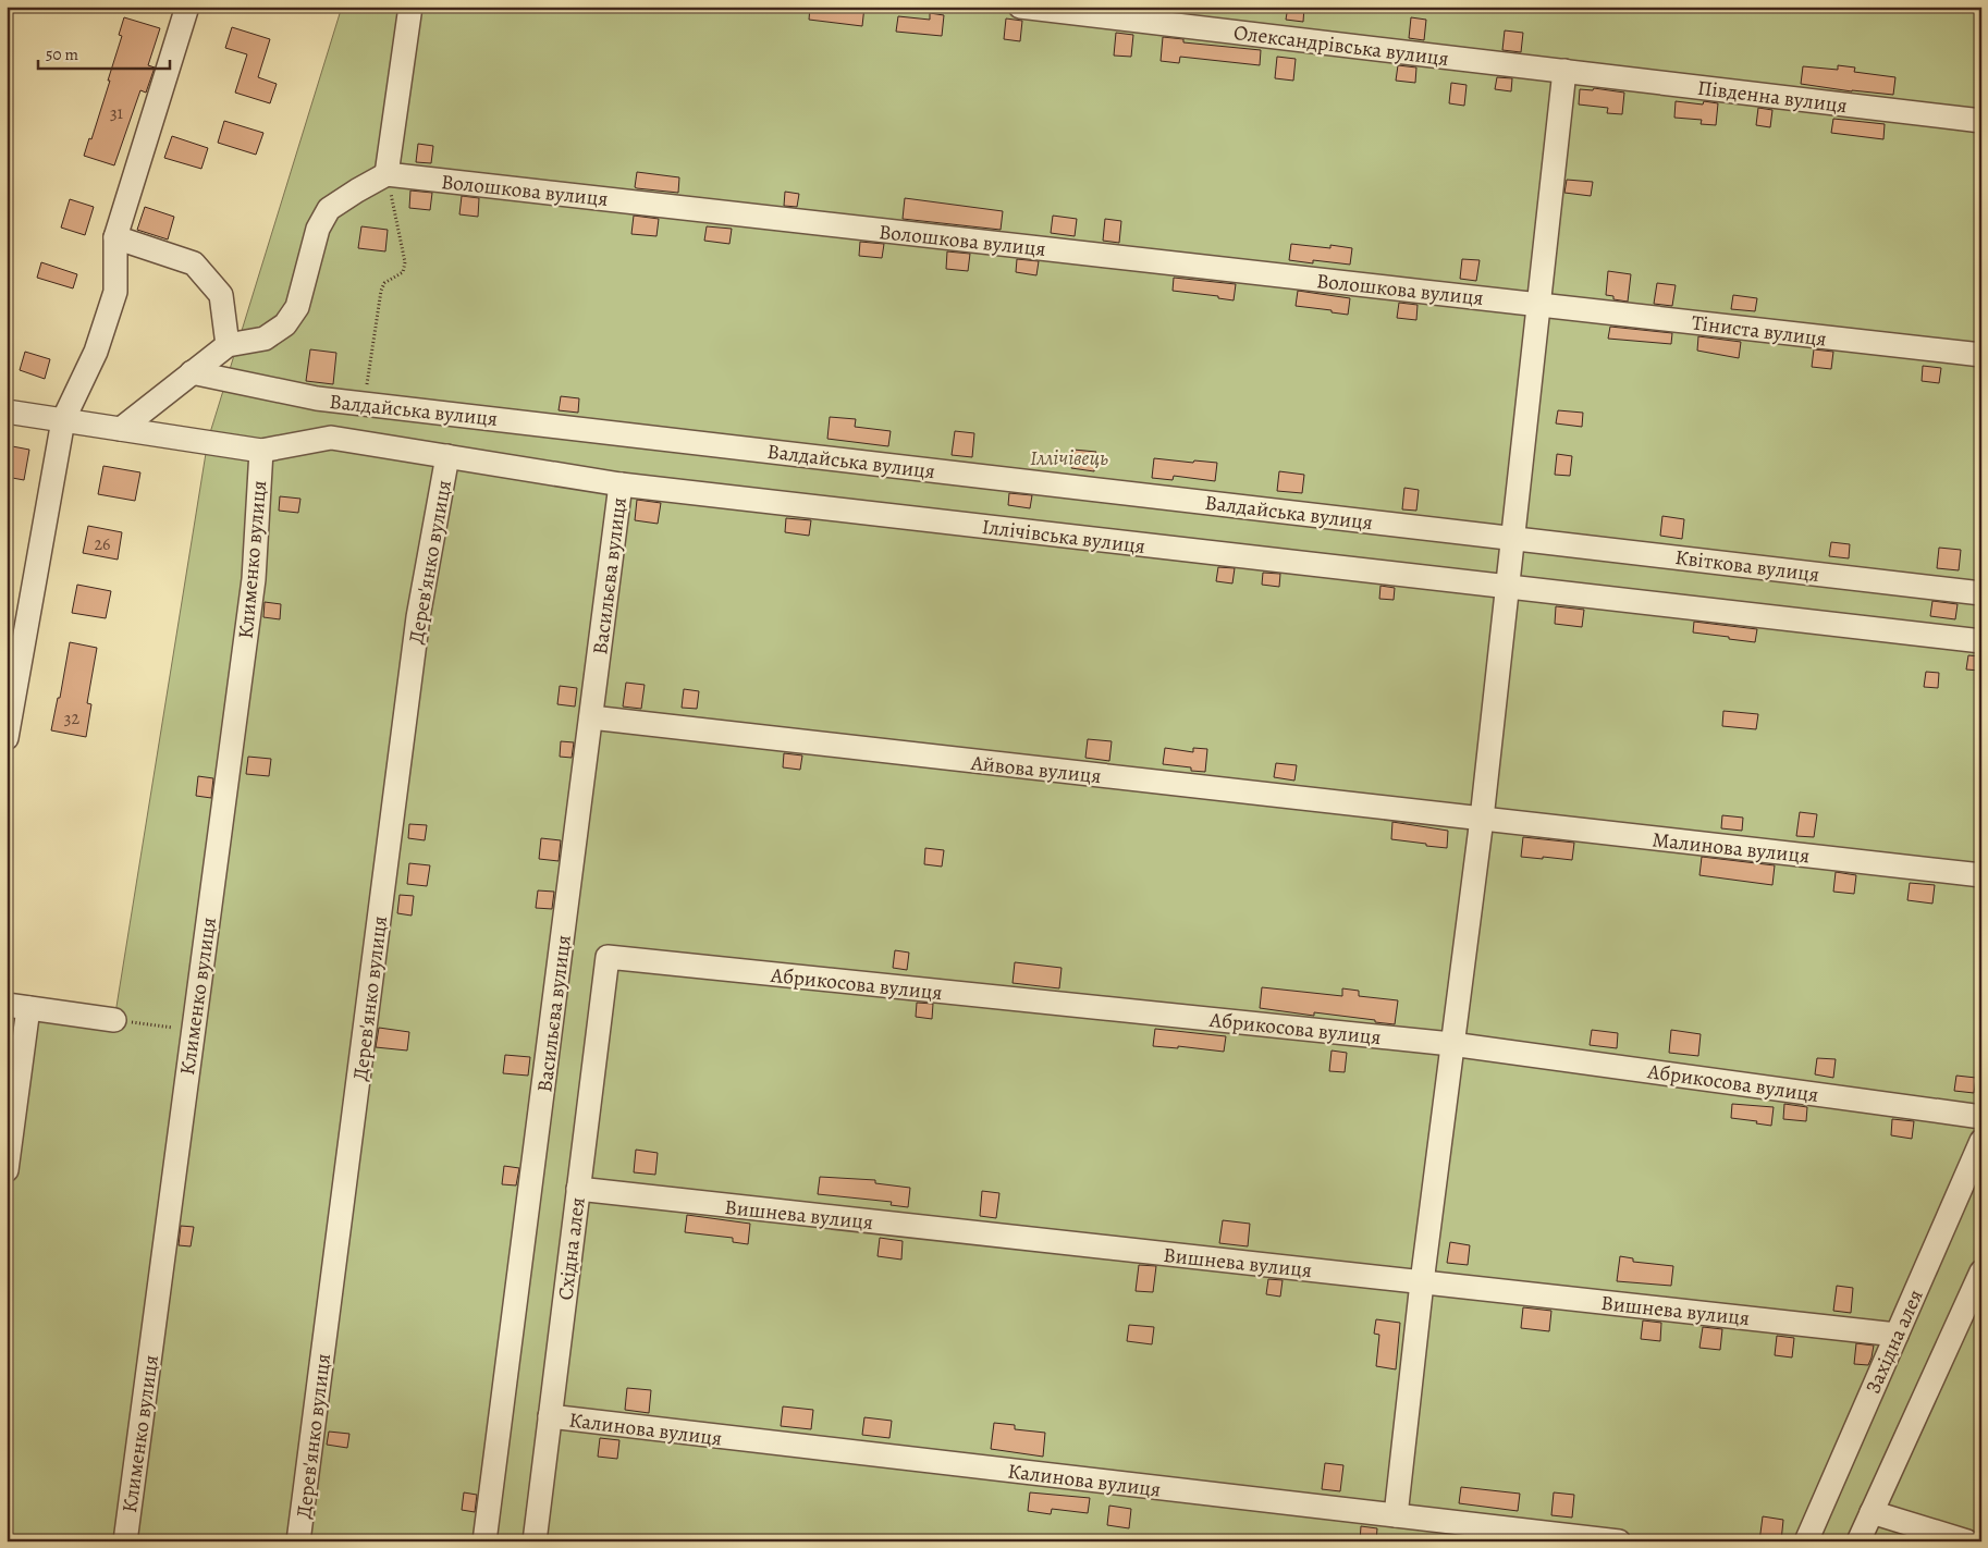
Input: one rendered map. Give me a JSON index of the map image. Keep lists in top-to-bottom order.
{
  "streets": {
    "street": [
      "Олександрівська вулиця",
      "Південна вулиця",
      "Волошкова вулиця",
      "Тіниста вулиця",
      "Валдайська вулиця",
      "Іллічівська вулиця",
      "Клименко вулиця",
      "Дерев'янко вулиця",
      "Квіткова вулиця",
      "Васильєва вулиця",
      "Айвова вулиця",
      "Малинова вулиця",
      "Абрикосова вулиця",
      "Вишнева вулиця",
      "Східна алея",
      "Західна алея",
      "Калинова вулиця"
    ]
  },
  "crossings": [
    ["Олександрівська вулиця", "Південна вулиця"],
    ["Волошкова вулиця", "Тіниста вулиця"],
    ["Валдайська вулиця", "Квіткова вулиця"],
    ["Іллічівська вулиця", "Клименко вулиця"],
    ["Іллічівська вулиця", "Дерев'янко вулиця"],
    ["Іллічівська вулиця", "Васильєва вулиця"],
    ["Васильєва вулиця", "Айвова вулиця"],
    ["Айвова вулиця", "Малинова вулиця"],
    ["Абрикосова вулиця", "Східна алея"],
    ["Вишнева вулиця", "Східна алея"],
    ["Вишнева вулиця", "Західна алея"],
    ["Східна алея", "Калинова вулиця"]
  ],
  "parks": ["Іллічівець"],
  "house_numbers": ["31", "26", "32"],
  "scale_bar": "50 m"
}
